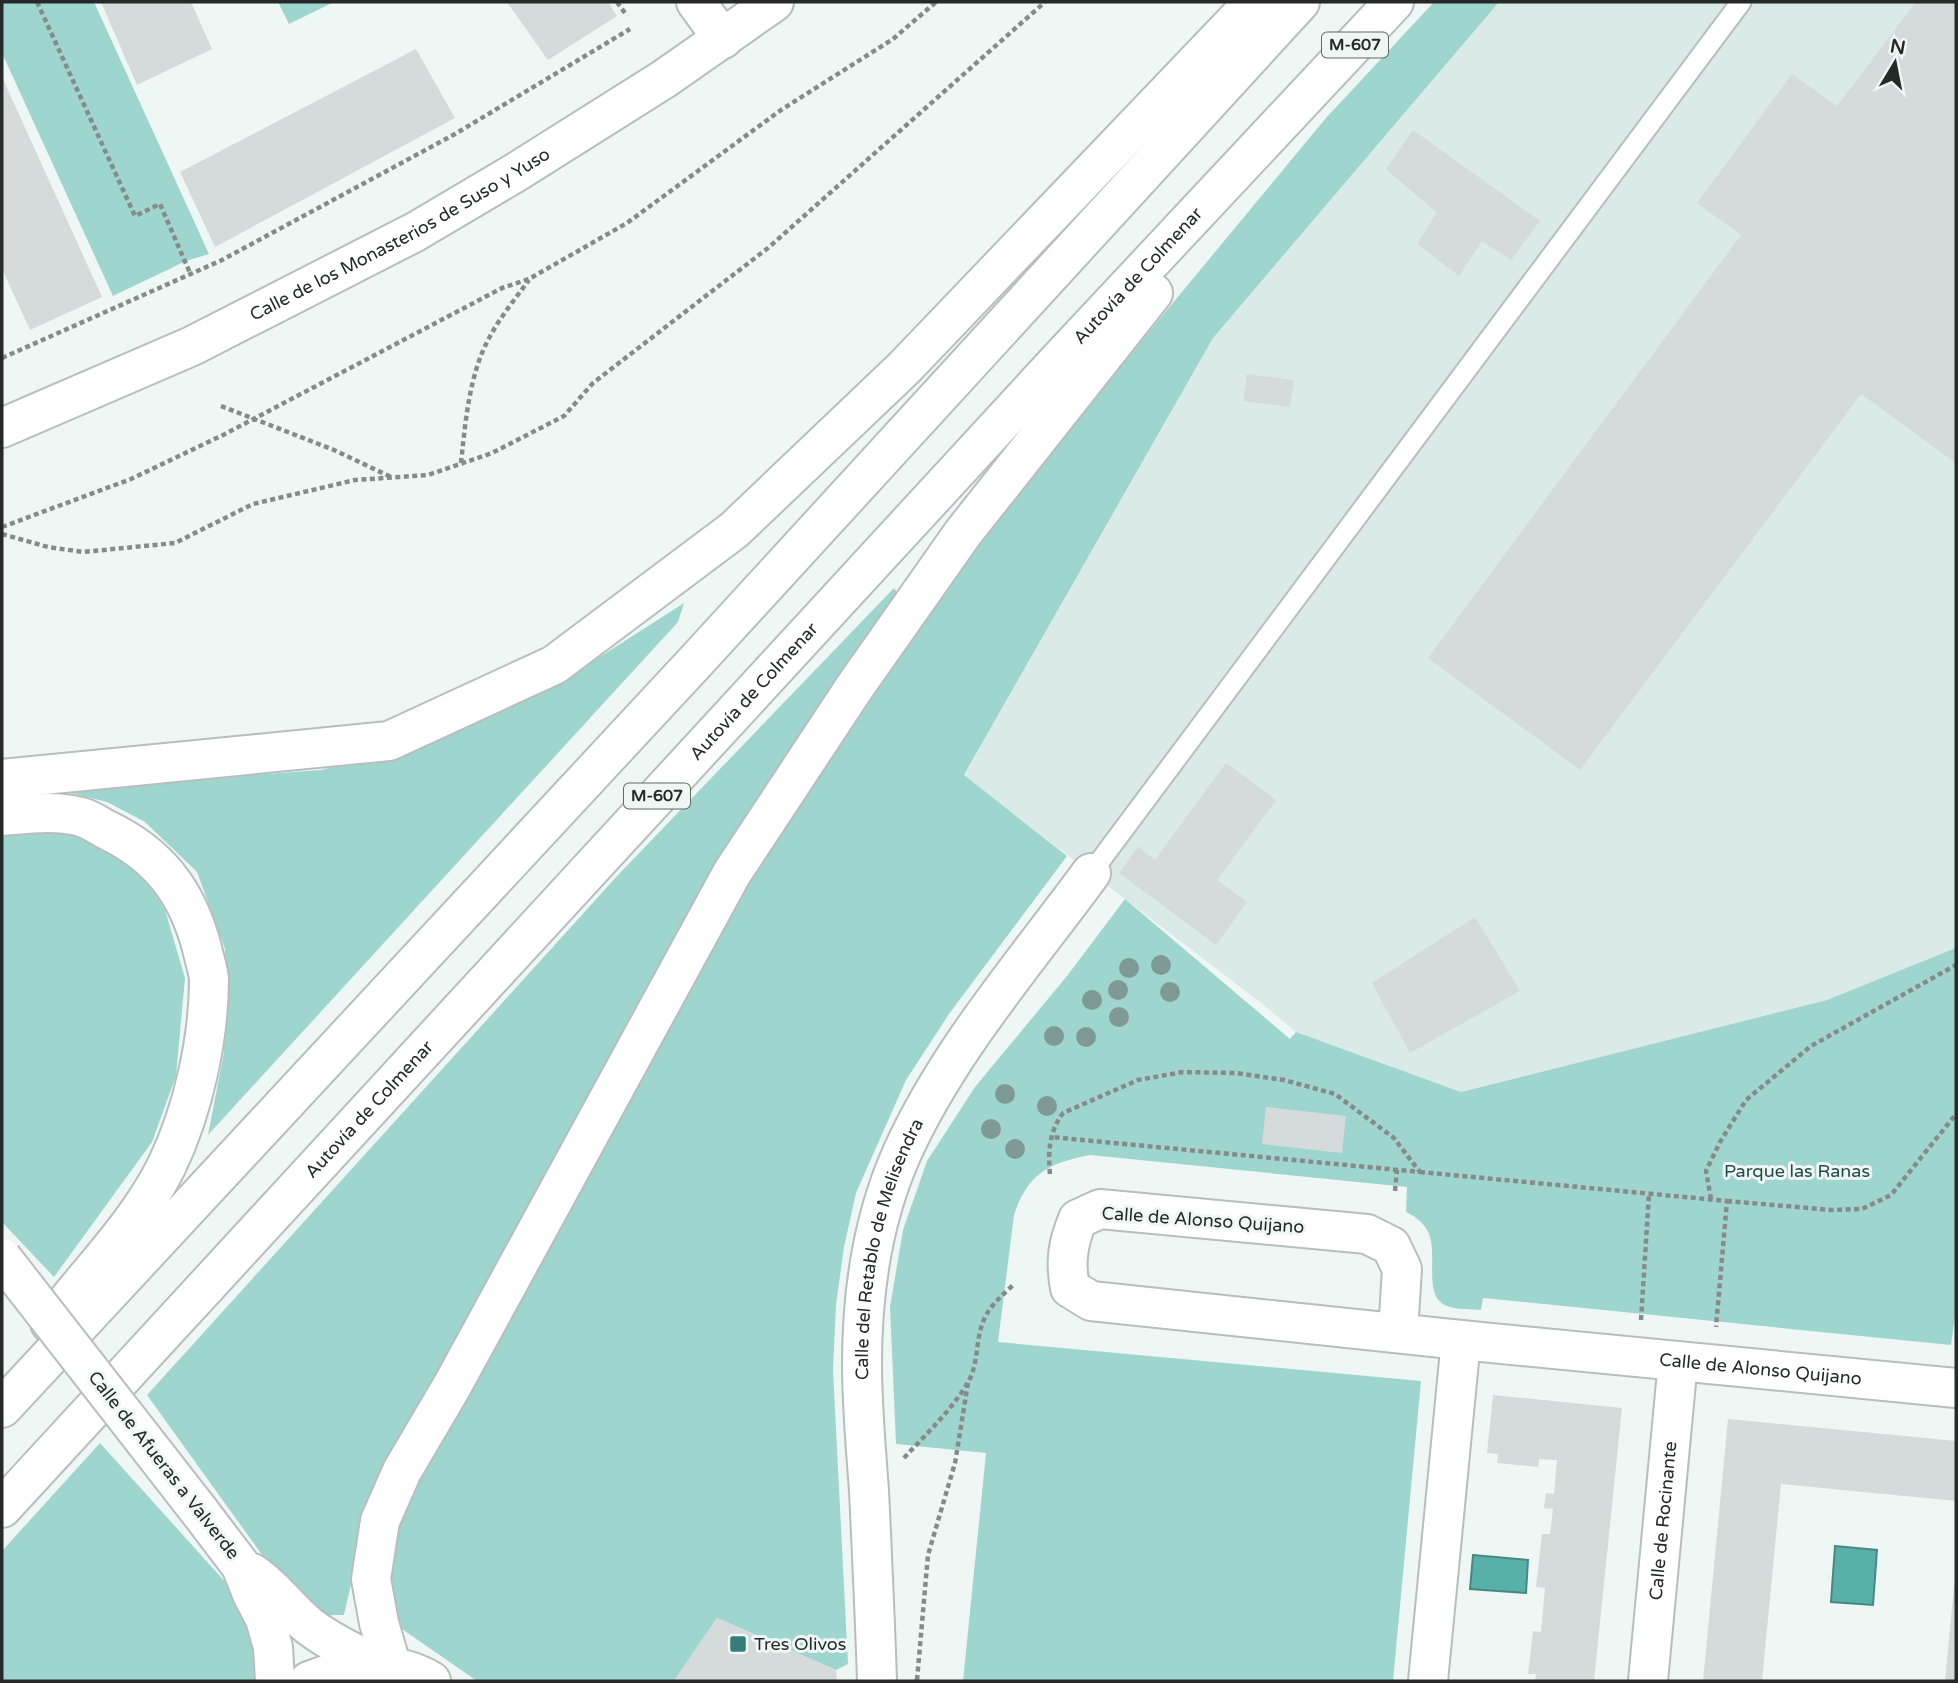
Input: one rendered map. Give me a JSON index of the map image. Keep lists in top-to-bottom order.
{
  "streets": {
    "main road": [
      "M-607",
      "Calle de los Monasterios de Suso y Yuso",
      "Autovía de Colmenar",
      "Calle de Alonso Quijano",
      "Calle del Retablo de Melisendra",
      "Calle de Afueras a Valverde",
      "Calle de Rocinante"
    ]
  },
  "crossings": [
    ["Calle de Alonso Quijano", "Calle de Rocinante"]
  ],
  "parks": ["Parque las Ranas"],
  "places": {
    "transit": ["Tres Olivos"]
  },
  "north": "top"
}
